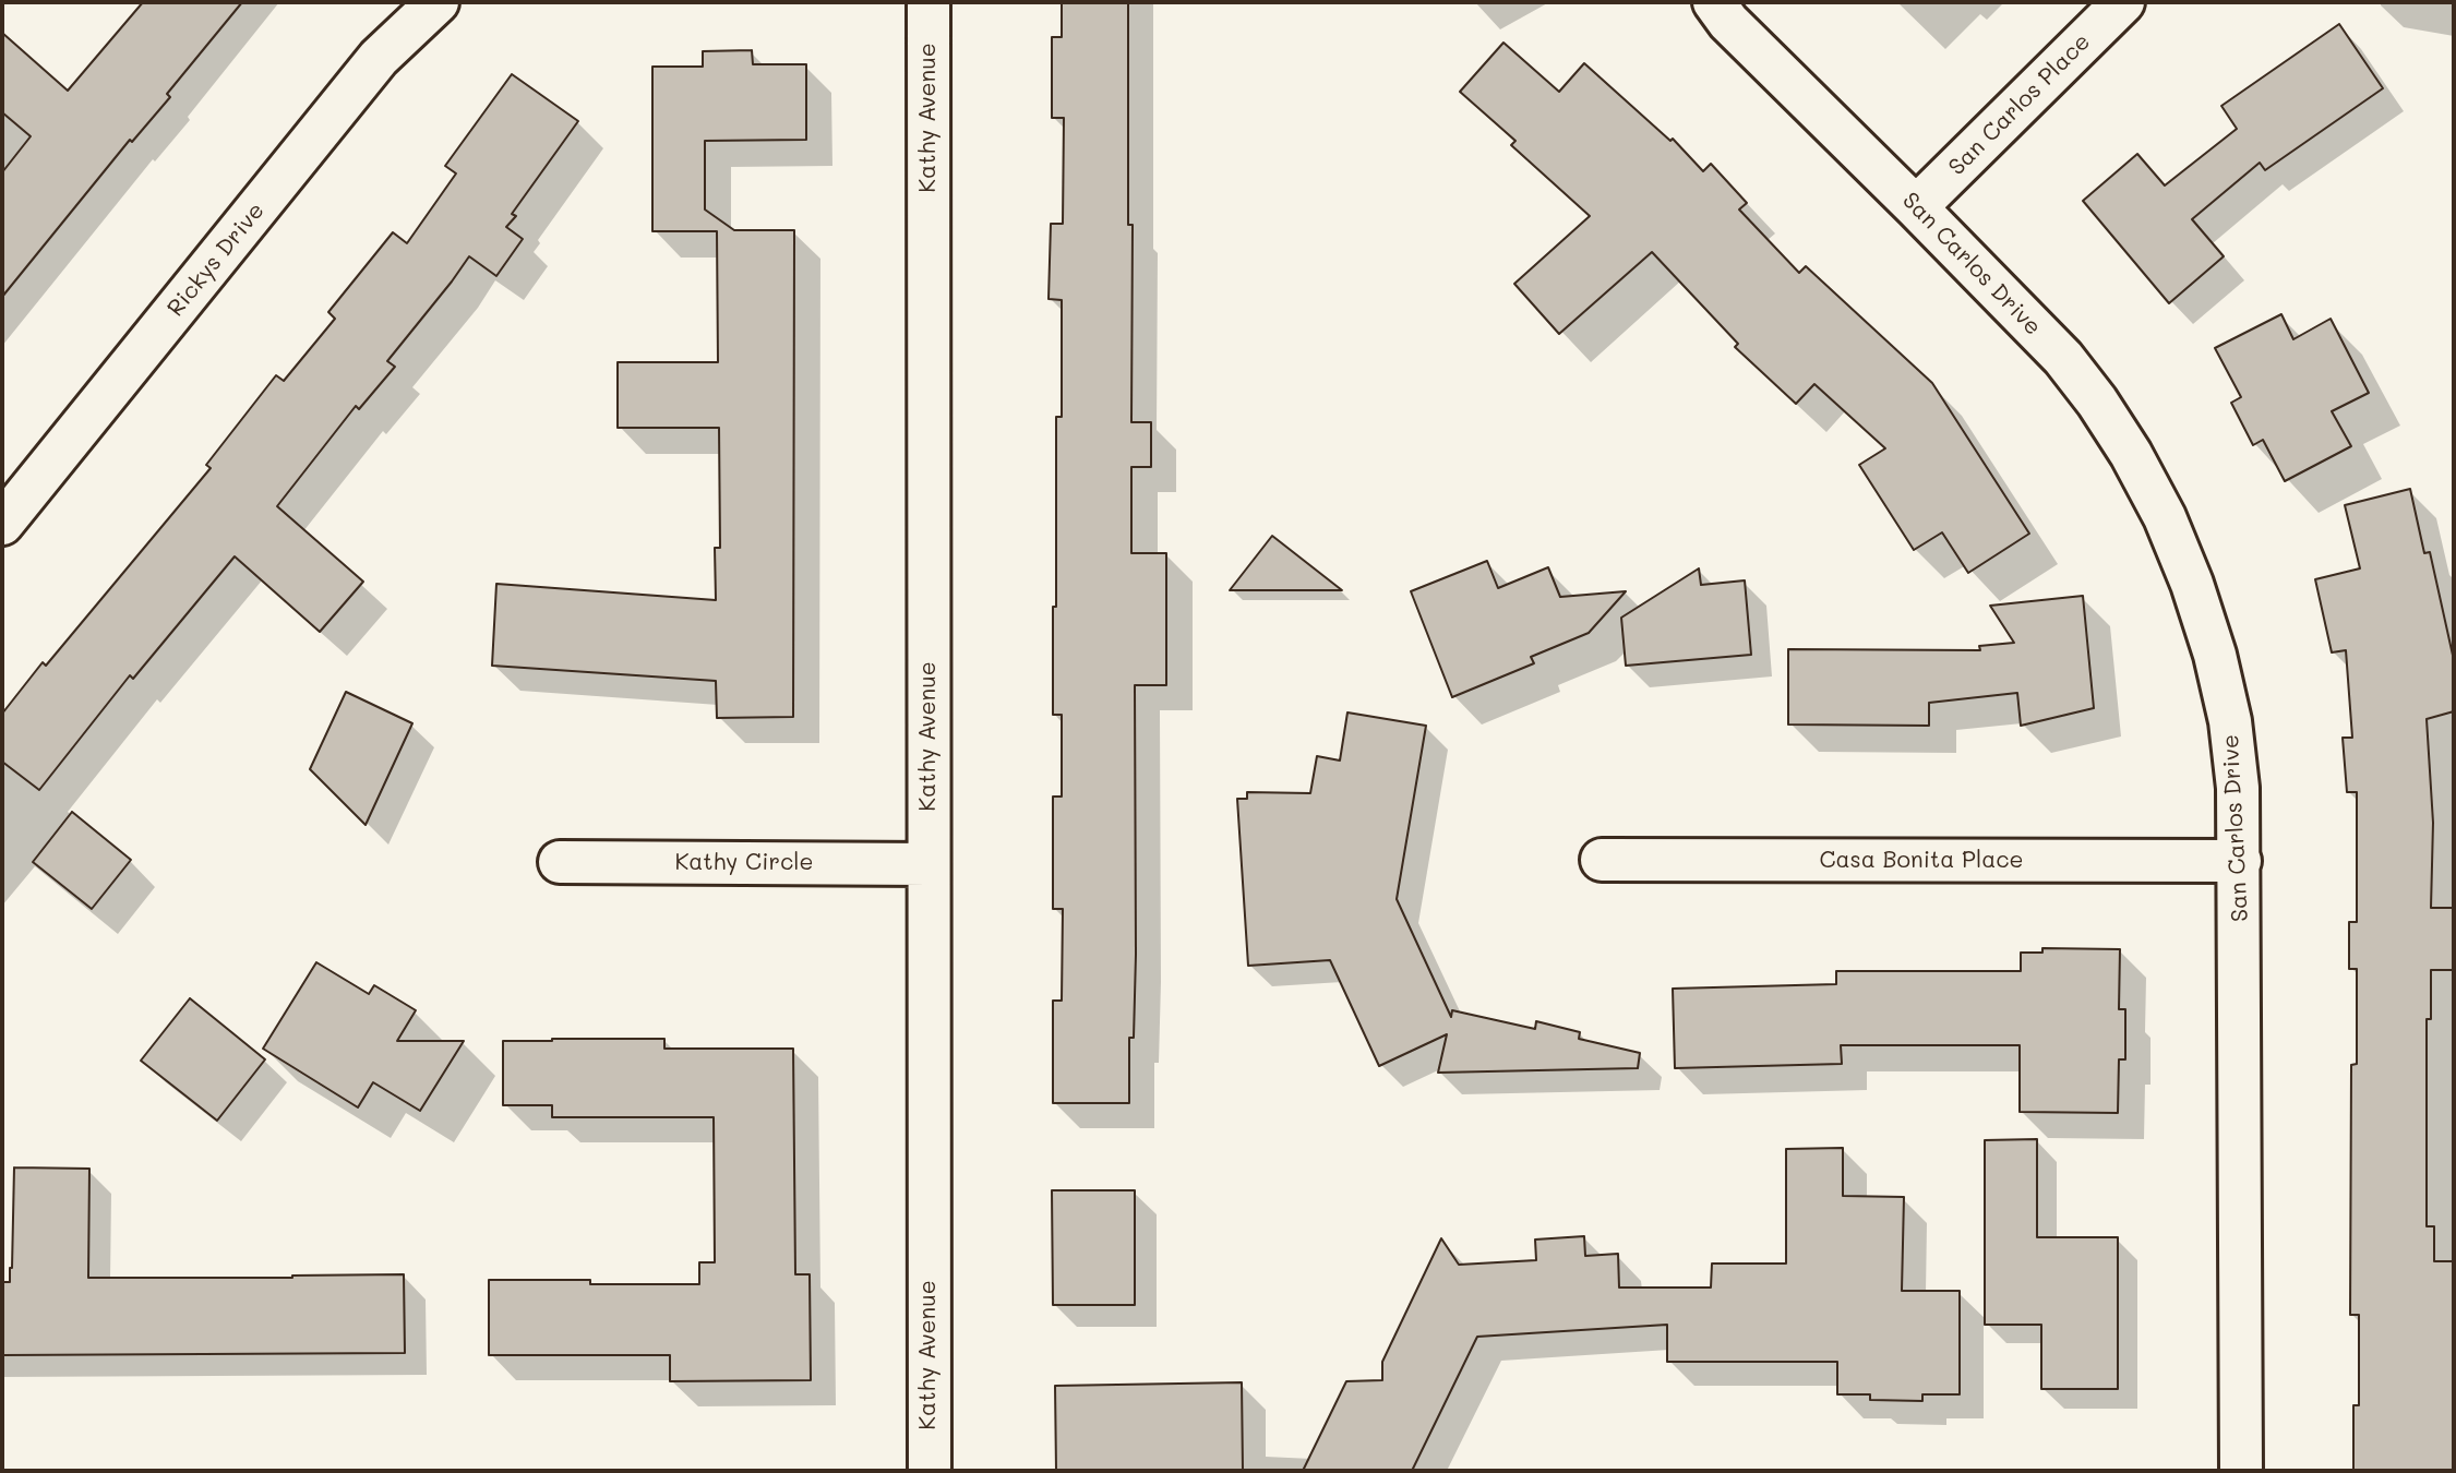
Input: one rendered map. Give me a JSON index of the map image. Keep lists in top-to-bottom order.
{
  "streets": {
    "street": [
      "San Carlos Place",
      "Kathy Avenue",
      "Rickys Drive",
      "San Carlos Drive",
      "Casa Bonita Place",
      "Kathy Circle"
    ]
  },
  "crossings": [
    ["San Carlos Place", "San Carlos Drive"],
    ["Kathy Avenue", "Kathy Circle"],
    ["San Carlos Drive", "Casa Bonita Place"]
  ]
}
